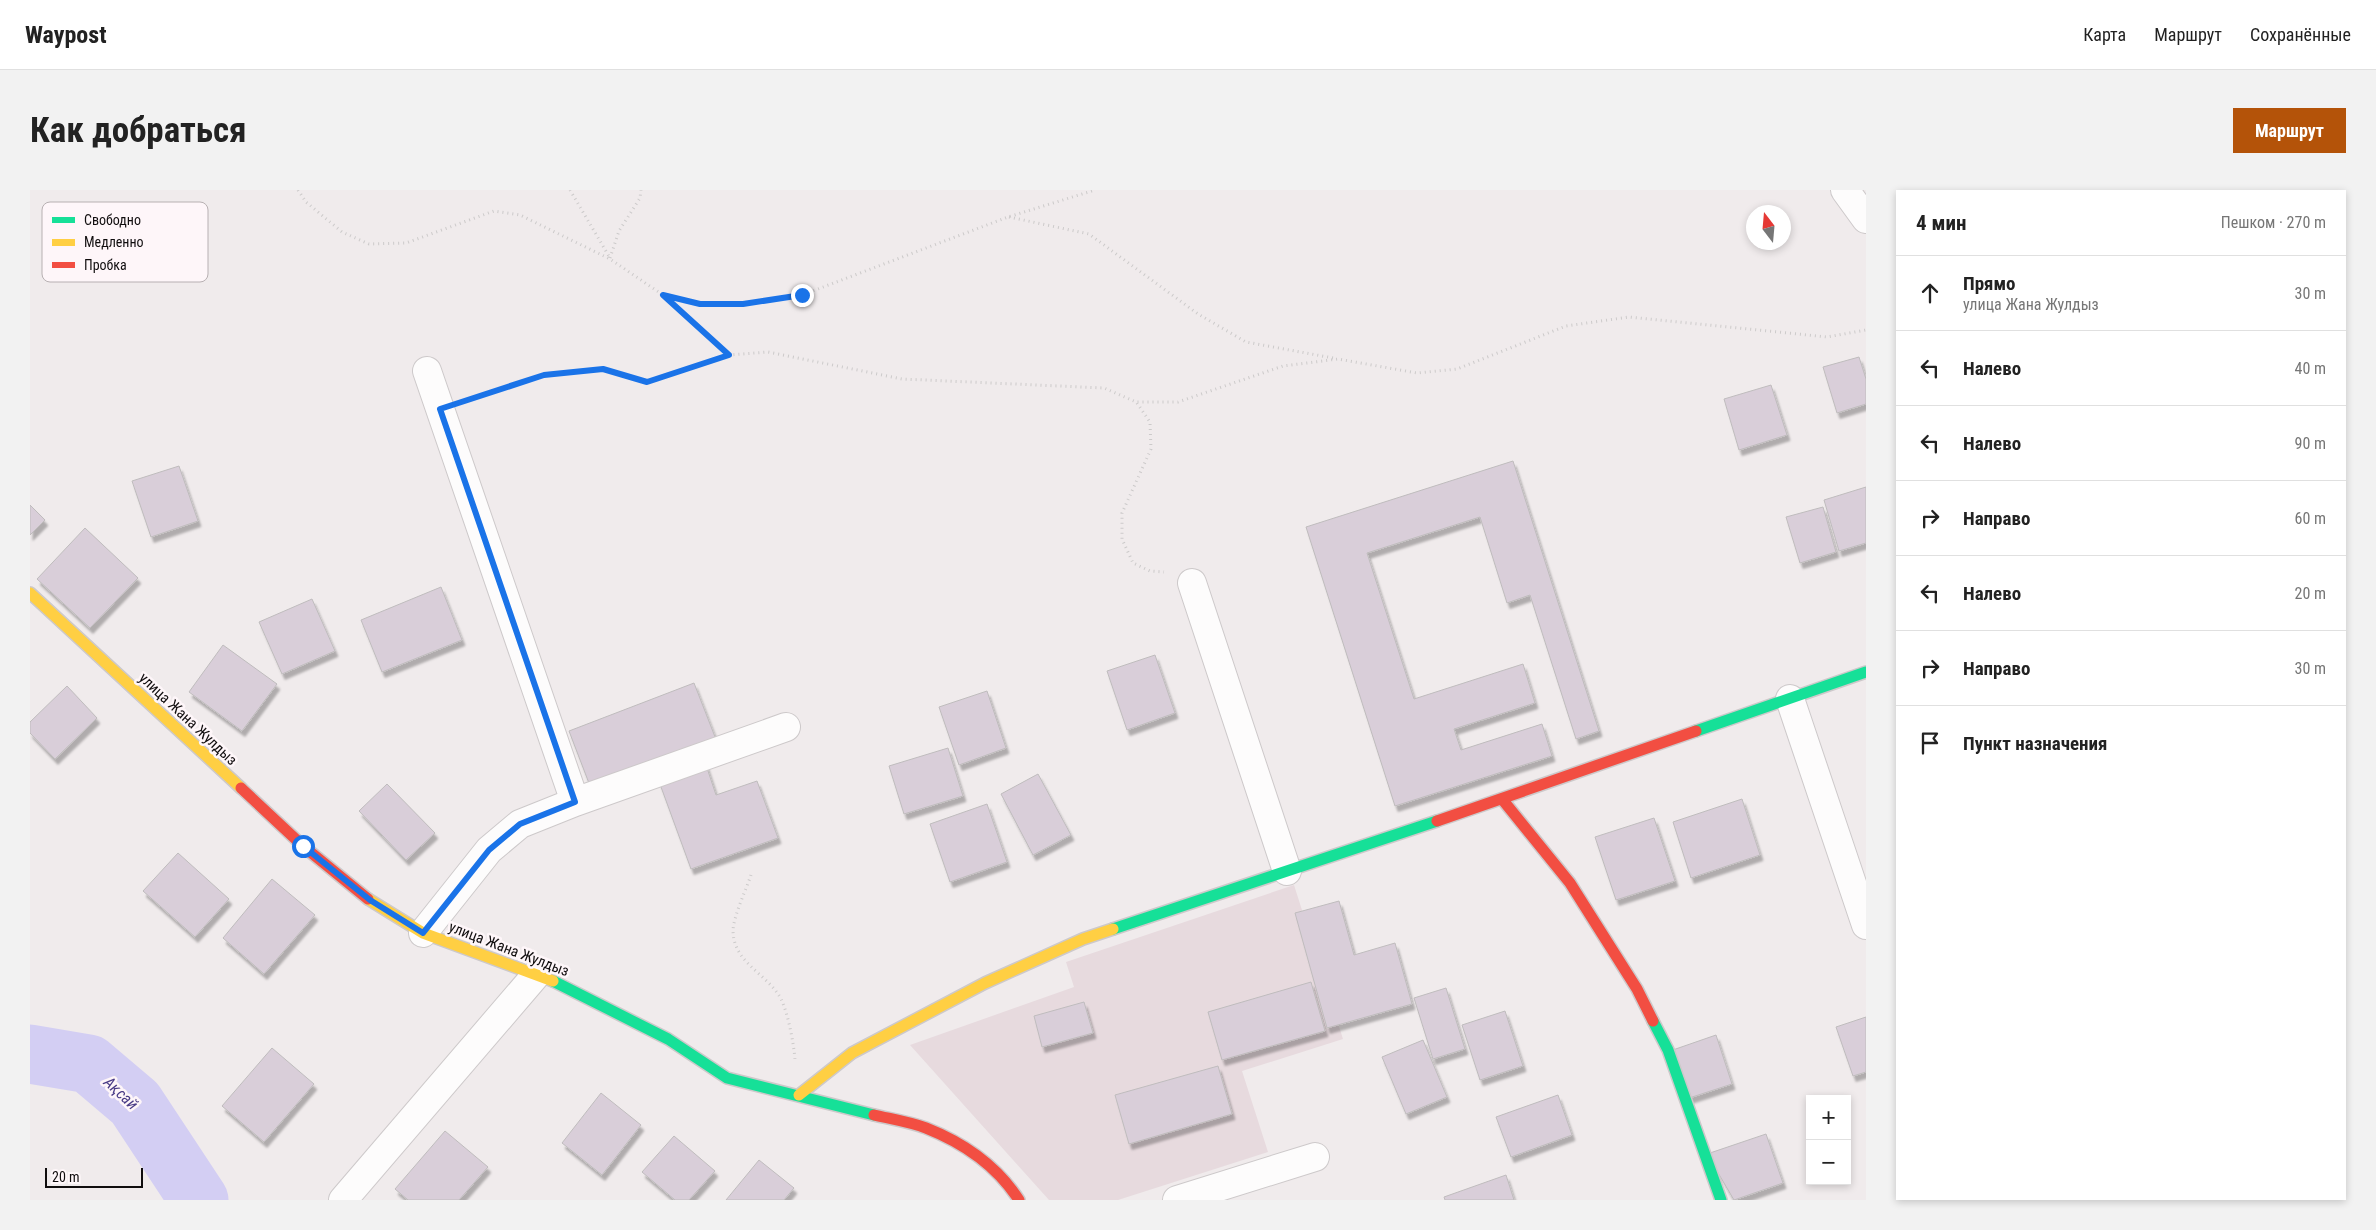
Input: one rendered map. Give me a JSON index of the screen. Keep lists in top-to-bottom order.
{
  "streets": {
    "street": ["улица Жана Жулдыз"]
  },
  "water": ["Ақсай"],
  "legend": ["Свободно", "Медленно", "Пробка"],
  "scale_bar": "20 m",
  "north": "top",
  "page": {
    "header": "Waypost",
    "nav": ["Карта", "Маршрут", "Сохранённые"],
    "buttons": "Маршрут",
    "title": "Как добраться",
    "heading": ["4 мин", "Пешком · 270 m"],
    "list": [
      ["Прямо", "улица Жана Жулдыз", "30 m"],
      ["Налево", "40 m"],
      ["Налево", "90 m"],
      ["Направо", "60 m"],
      ["Налево", "20 m"],
      ["Направо", "30 m"],
      "Пункт назначения"
    ],
    "map_buttons": ["+", "−"],
    "scale": "20 m"
  }
}
